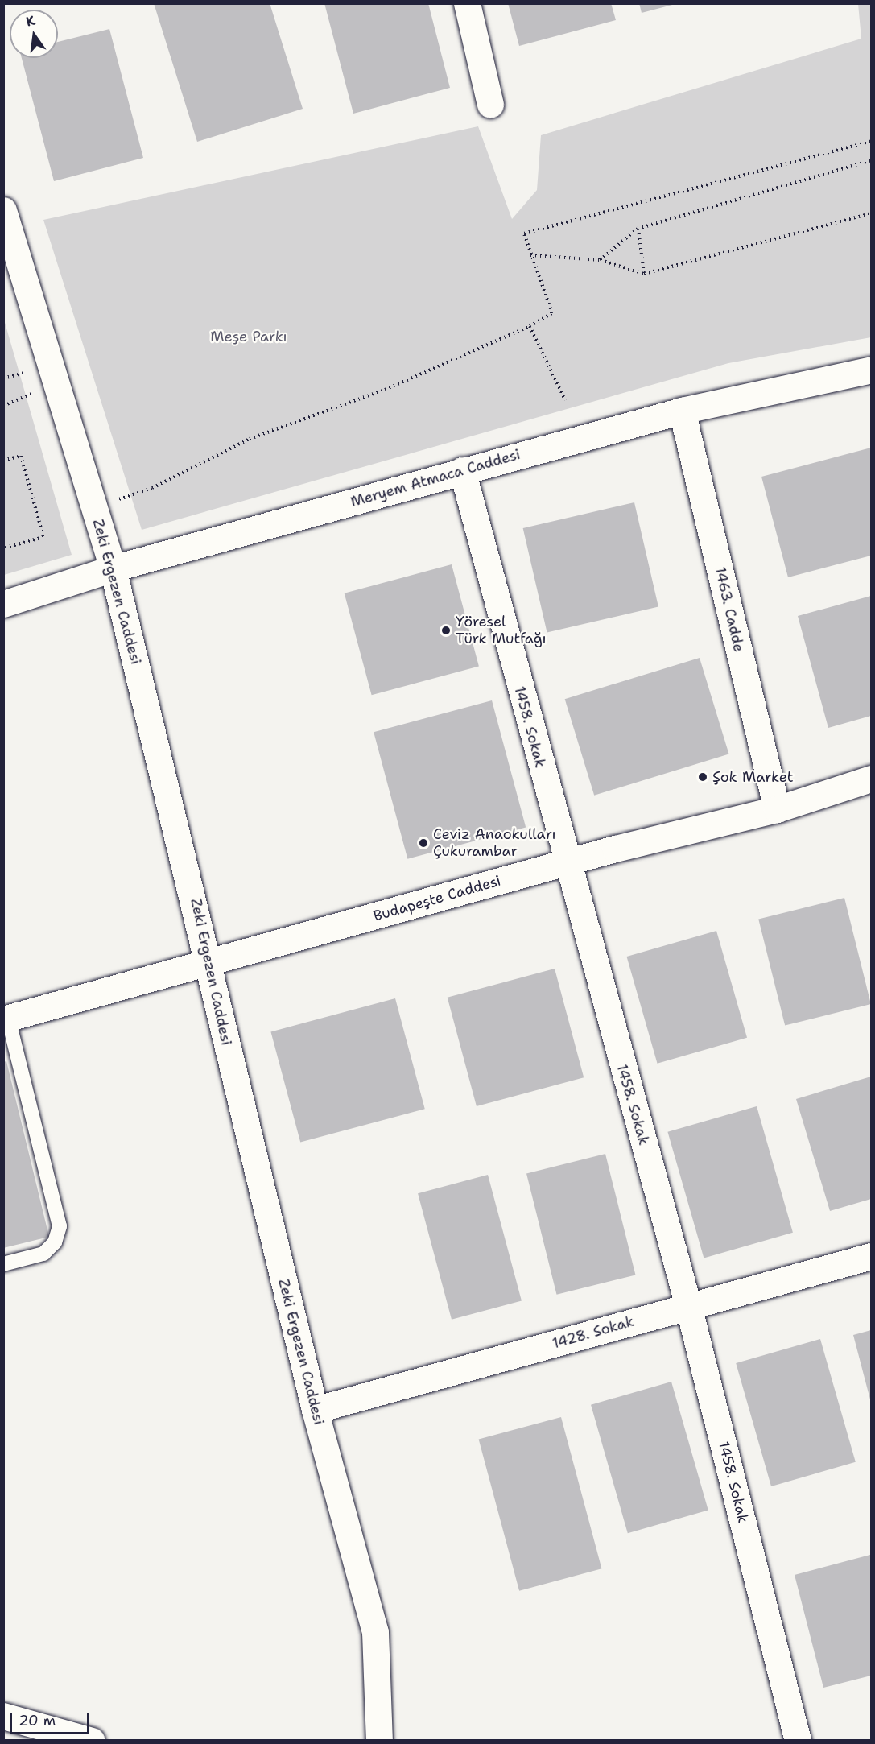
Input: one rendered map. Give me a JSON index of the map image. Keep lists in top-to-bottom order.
{
  "streets": {
    "street": [
      "Meryem Atmaca Caddesi",
      "Zeki Ergezen Caddesi",
      "1463. Cadde",
      "1458. Sokak",
      "Budapeşte Caddesi",
      "1428. Sokak"
    ]
  },
  "crossings": [
    ["Meryem Atmaca Caddesi", "Zeki Ergezen Caddesi"],
    ["Meryem Atmaca Caddesi", "1463. Cadde"],
    ["Meryem Atmaca Caddesi", "1458. Sokak"],
    ["Zeki Ergezen Caddesi", "Budapeşte Caddesi"],
    ["Zeki Ergezen Caddesi", "1428. Sokak"],
    ["1463. Cadde", "Budapeşte Caddesi"],
    ["1458. Sokak", "Budapeşte Caddesi"],
    ["1458. Sokak", "1428. Sokak"]
  ],
  "parks": ["Meşe Parkı"],
  "places": ["Yöresel Türk Mutfağı", "Şok Market", "Ceviz Anaokulları Çukurambar"],
  "scale_bar": "20 m",
  "north": "top"
}
